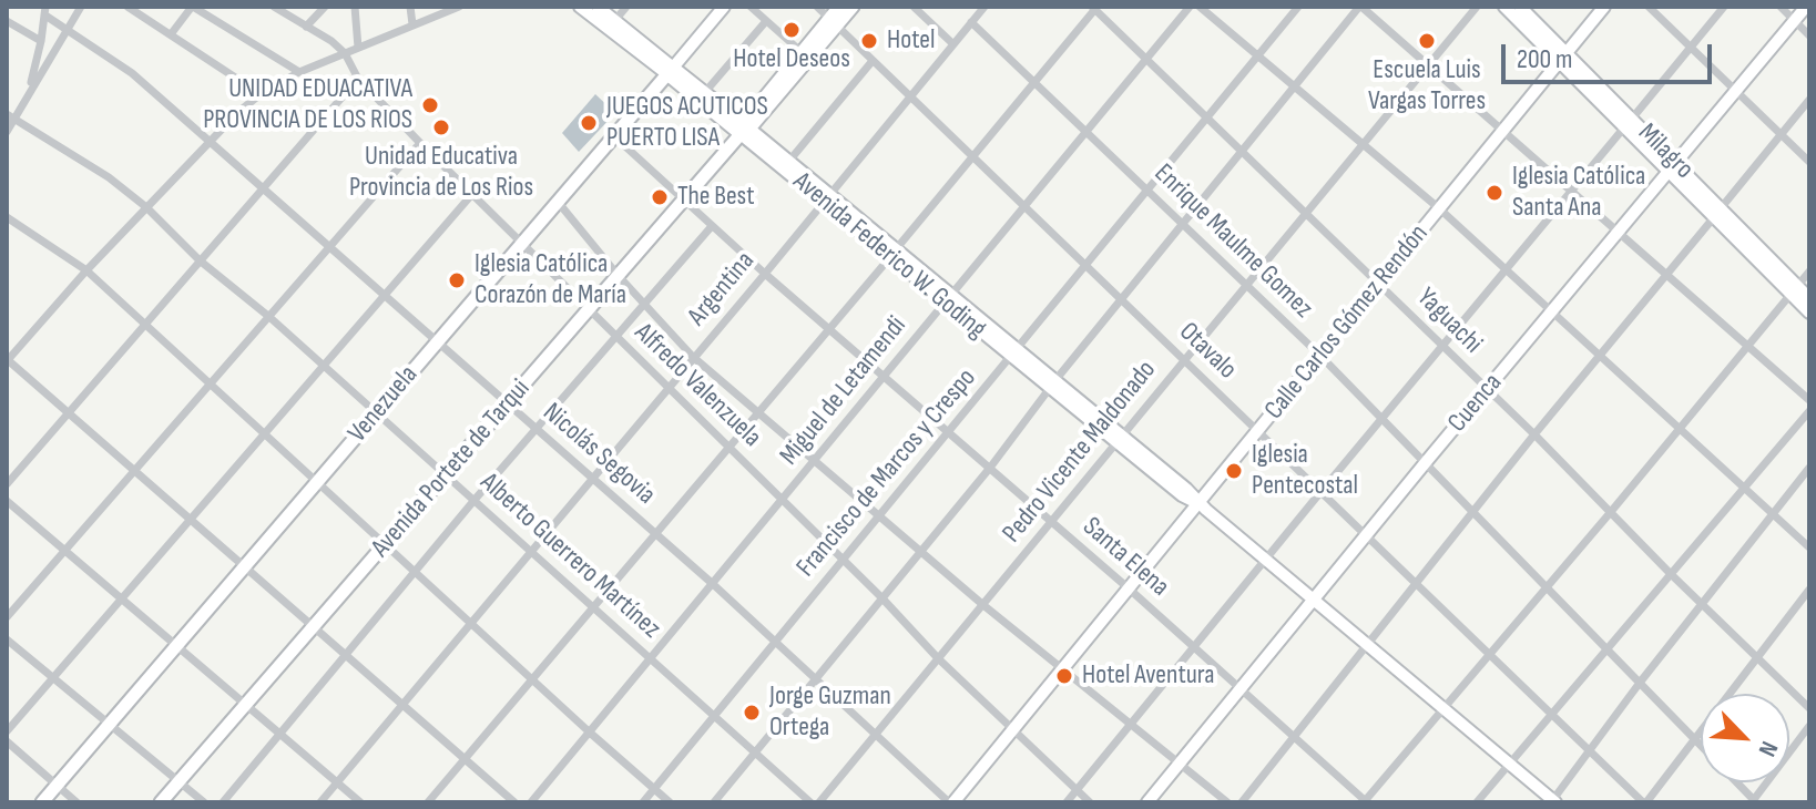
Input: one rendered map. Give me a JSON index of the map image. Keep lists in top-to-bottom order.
{
  "streets": {
    "main road": [
      "Milagro",
      "Avenida Federico W. Goding",
      "Calle Carlos Gómez Rendón",
      "Cuenca",
      "Venezuela",
      "Avenida Portete de Tarqui"
    ],
    "street": [
      "Enrique Maulme Gomez",
      "Argentina",
      "Yaguachi",
      "Otavalo",
      "Alfredo Valenzuela",
      "Miguel de Letamendi",
      "Pedro Vicente Maldonado",
      "Nicolás Segovia",
      "Francisco de Marcos y Crespo",
      "Alberto Guerrero Martínez",
      "Santa Elena"
    ]
  },
  "crossings": [
    ["Milagro", "Calle Carlos Gómez Rendón"],
    ["Milagro", "Cuenca"],
    ["Enrique Maulme Gomez", "Argentina"],
    ["Enrique Maulme Gomez", "Calle Carlos Gómez Rendón"],
    ["Enrique Maulme Gomez", "Miguel de Letamendi"],
    ["Enrique Maulme Gomez", "Cuenca"],
    ["Enrique Maulme Gomez", "Pedro Vicente Maldonado"],
    ["Enrique Maulme Gomez", "Francisco de Marcos y Crespo"],
    ["Avenida Federico W. Goding", "Argentina"],
    ["Avenida Federico W. Goding", "Calle Carlos Gómez Rendón"],
    ["Avenida Federico W. Goding", "Miguel de Letamendi"],
    ["Avenida Federico W. Goding", "Cuenca"],
    ["Avenida Federico W. Goding", "Venezuela"],
    ["Avenida Federico W. Goding", "Pedro Vicente Maldonado"],
    ["Avenida Federico W. Goding", "Avenida Portete de Tarqui"],
    ["Avenida Federico W. Goding", "Francisco de Marcos y Crespo"],
    ["Argentina", "Otavalo"],
    ["Argentina", "Alfredo Valenzuela"],
    ["Argentina", "Nicolás Segovia"],
    ["Argentina", "Alberto Guerrero Martínez"],
    ["Argentina", "Santa Elena"],
    ["Yaguachi", "Calle Carlos Gómez Rendón"],
    ["Yaguachi", "Miguel de Letamendi"],
    ["Yaguachi", "Cuenca"],
    ["Yaguachi", "Pedro Vicente Maldonado"],
    ["Yaguachi", "Francisco de Marcos y Crespo"],
    ["Calle Carlos Gómez Rendón", "Otavalo"],
    ["Calle Carlos Gómez Rendón", "Alfredo Valenzuela"],
    ["Calle Carlos Gómez Rendón", "Nicolás Segovia"],
    ["Calle Carlos Gómez Rendón", "Santa Elena"],
    ["Otavalo", "Miguel de Letamendi"],
    ["Otavalo", "Cuenca"],
    ["Otavalo", "Pedro Vicente Maldonado"],
    ["Otavalo", "Avenida Portete de Tarqui"],
    ["Otavalo", "Francisco de Marcos y Crespo"],
    ["Alfredo Valenzuela", "Miguel de Letamendi"],
    ["Alfredo Valenzuela", "Venezuela"],
    ["Alfredo Valenzuela", "Pedro Vicente Maldonado"],
    ["Alfredo Valenzuela", "Avenida Portete de Tarqui"],
    ["Alfredo Valenzuela", "Francisco de Marcos y Crespo"],
    ["Miguel de Letamendi", "Nicolás Segovia"],
    ["Miguel de Letamendi", "Alberto Guerrero Martínez"],
    ["Miguel de Letamendi", "Santa Elena"],
    ["Cuenca", "Santa Elena"],
    ["Venezuela", "Nicolás Segovia"],
    ["Venezuela", "Alberto Guerrero Martínez"],
    ["Venezuela", "Santa Elena"],
    ["Pedro Vicente Maldonado", "Nicolás Segovia"],
    ["Pedro Vicente Maldonado", "Santa Elena"],
    ["Nicolás Segovia", "Avenida Portete de Tarqui"],
    ["Nicolás Segovia", "Francisco de Marcos y Crespo"],
    ["Avenida Portete de Tarqui", "Alberto Guerrero Martínez"],
    ["Avenida Portete de Tarqui", "Santa Elena"],
    ["Francisco de Marcos y Crespo", "Alberto Guerrero Martínez"],
    ["Francisco de Marcos y Crespo", "Santa Elena"]
  ],
  "places": [
    "Hotel Deseos",
    "Hotel",
    "Escuela Luis Vargas Torres",
    "UNIDAD EDUACATIVA PROVINCIA DE LOS RIOS",
    "JUEGOS ACUTICOS PUERTO LISA",
    "Unidad Educativa Provincia de Los Rios",
    "Iglesia Católica Santa Ana",
    "The Best",
    "Iglesia Católica Corazón de María",
    "Iglesia Pentecostal",
    "Hotel Aventura",
    "Jorge Guzman Ortega"
  ],
  "scale_bar": "200 m",
  "north": "bottom right"
}
